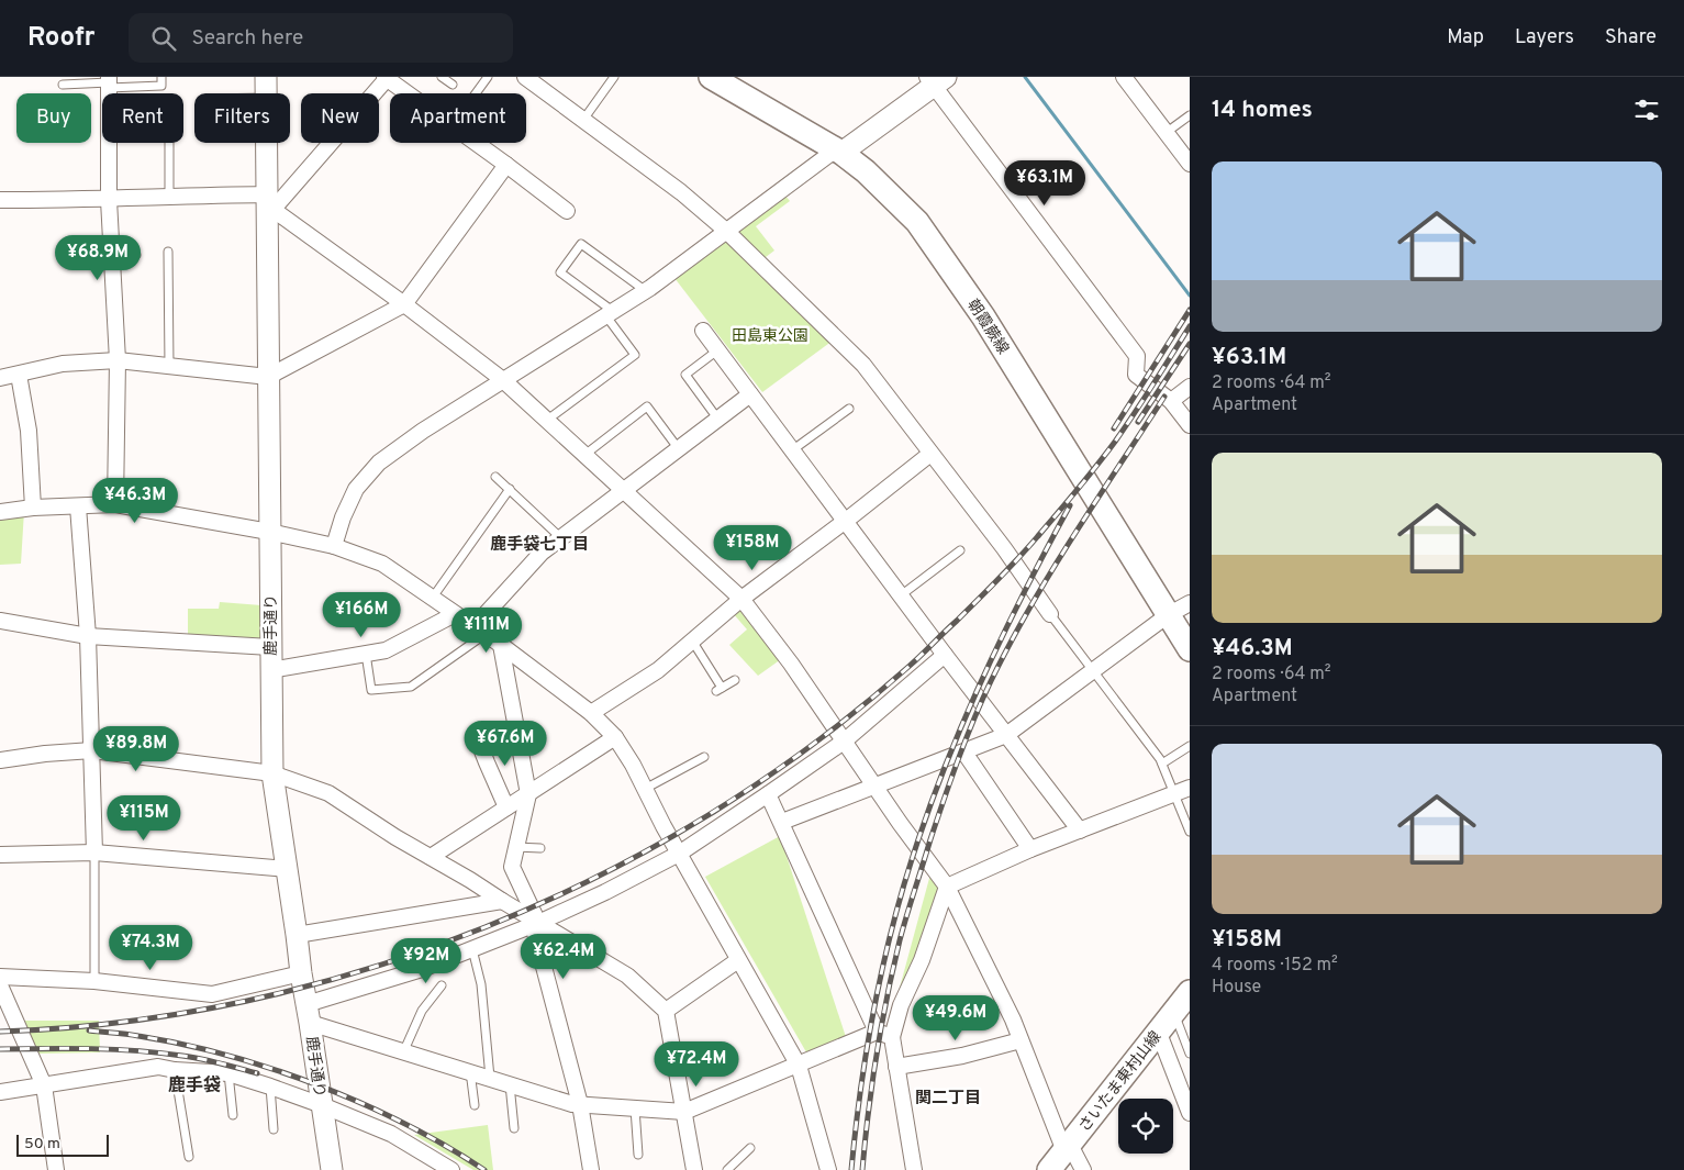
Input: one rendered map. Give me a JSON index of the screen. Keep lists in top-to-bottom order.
{
  "streets": {
    "main road": ["朝霞蕨線", "さいたま東村山線"],
    "street": ["鹿手通り"]
  },
  "districts": ["鹿手袋七丁目", "鹿手袋", "関二丁目"],
  "parks": ["田島東公園"],
  "scale_bar": "50 m",
  "page": {
    "header": "Roofr",
    "search": "Search here",
    "nav": ["Map", "Layers", "Share"],
    "heading": "14 homes",
    "chip": [
      "Buy",
      "Rent",
      "Filters",
      "New",
      "Apartment"
    ],
    "list": [
      {
        "name": "¥63.1M",
        "note": "2 rooms · 64 m² · Apartment"
      },
      {
        "name": "¥46.3M",
        "note": "2 rooms · 64 m² · Apartment"
      },
      {
        "name": "¥158M",
        "note": "4 rooms · 152 m² · House"
      }
    ],
    "price": [
      "¥63.1M",
      "¥68.9M",
      "¥46.3M",
      "¥158M",
      "¥166M",
      "¥111M",
      "¥67.6M",
      "¥89.8M",
      "¥115M",
      "¥74.3M",
      "¥62.4M",
      "¥92M",
      "¥49.6M",
      "¥72.4M"
    ],
    "scale": "50 m"
  }
}
